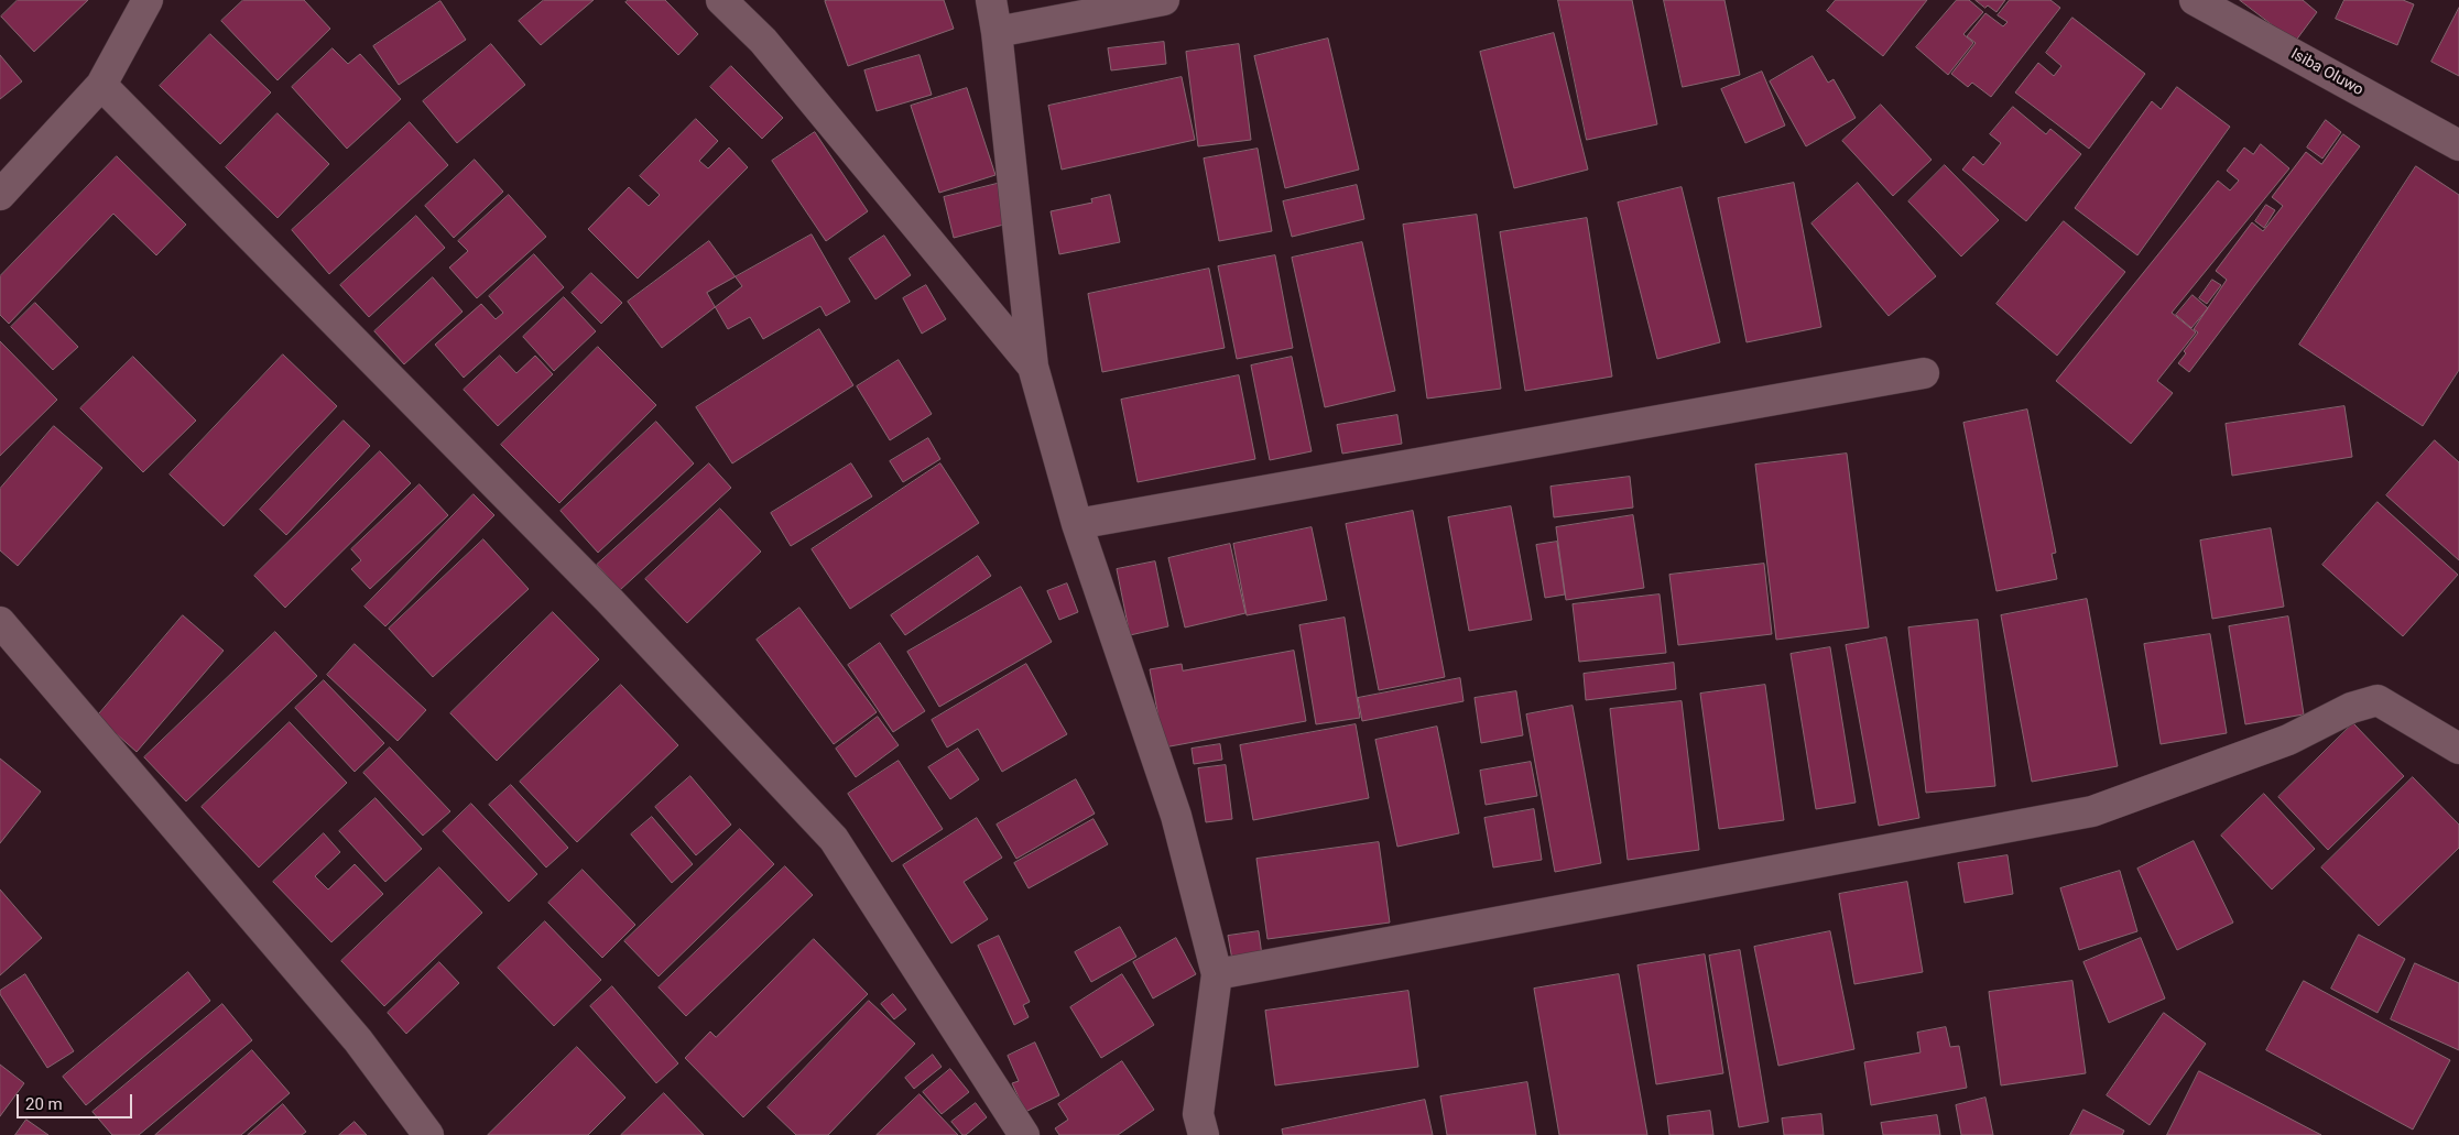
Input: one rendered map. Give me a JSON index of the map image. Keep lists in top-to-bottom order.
{
  "streets": {
    "street": ["Isiba Oluwo"]
  },
  "scale_bar": "20 m"
}
